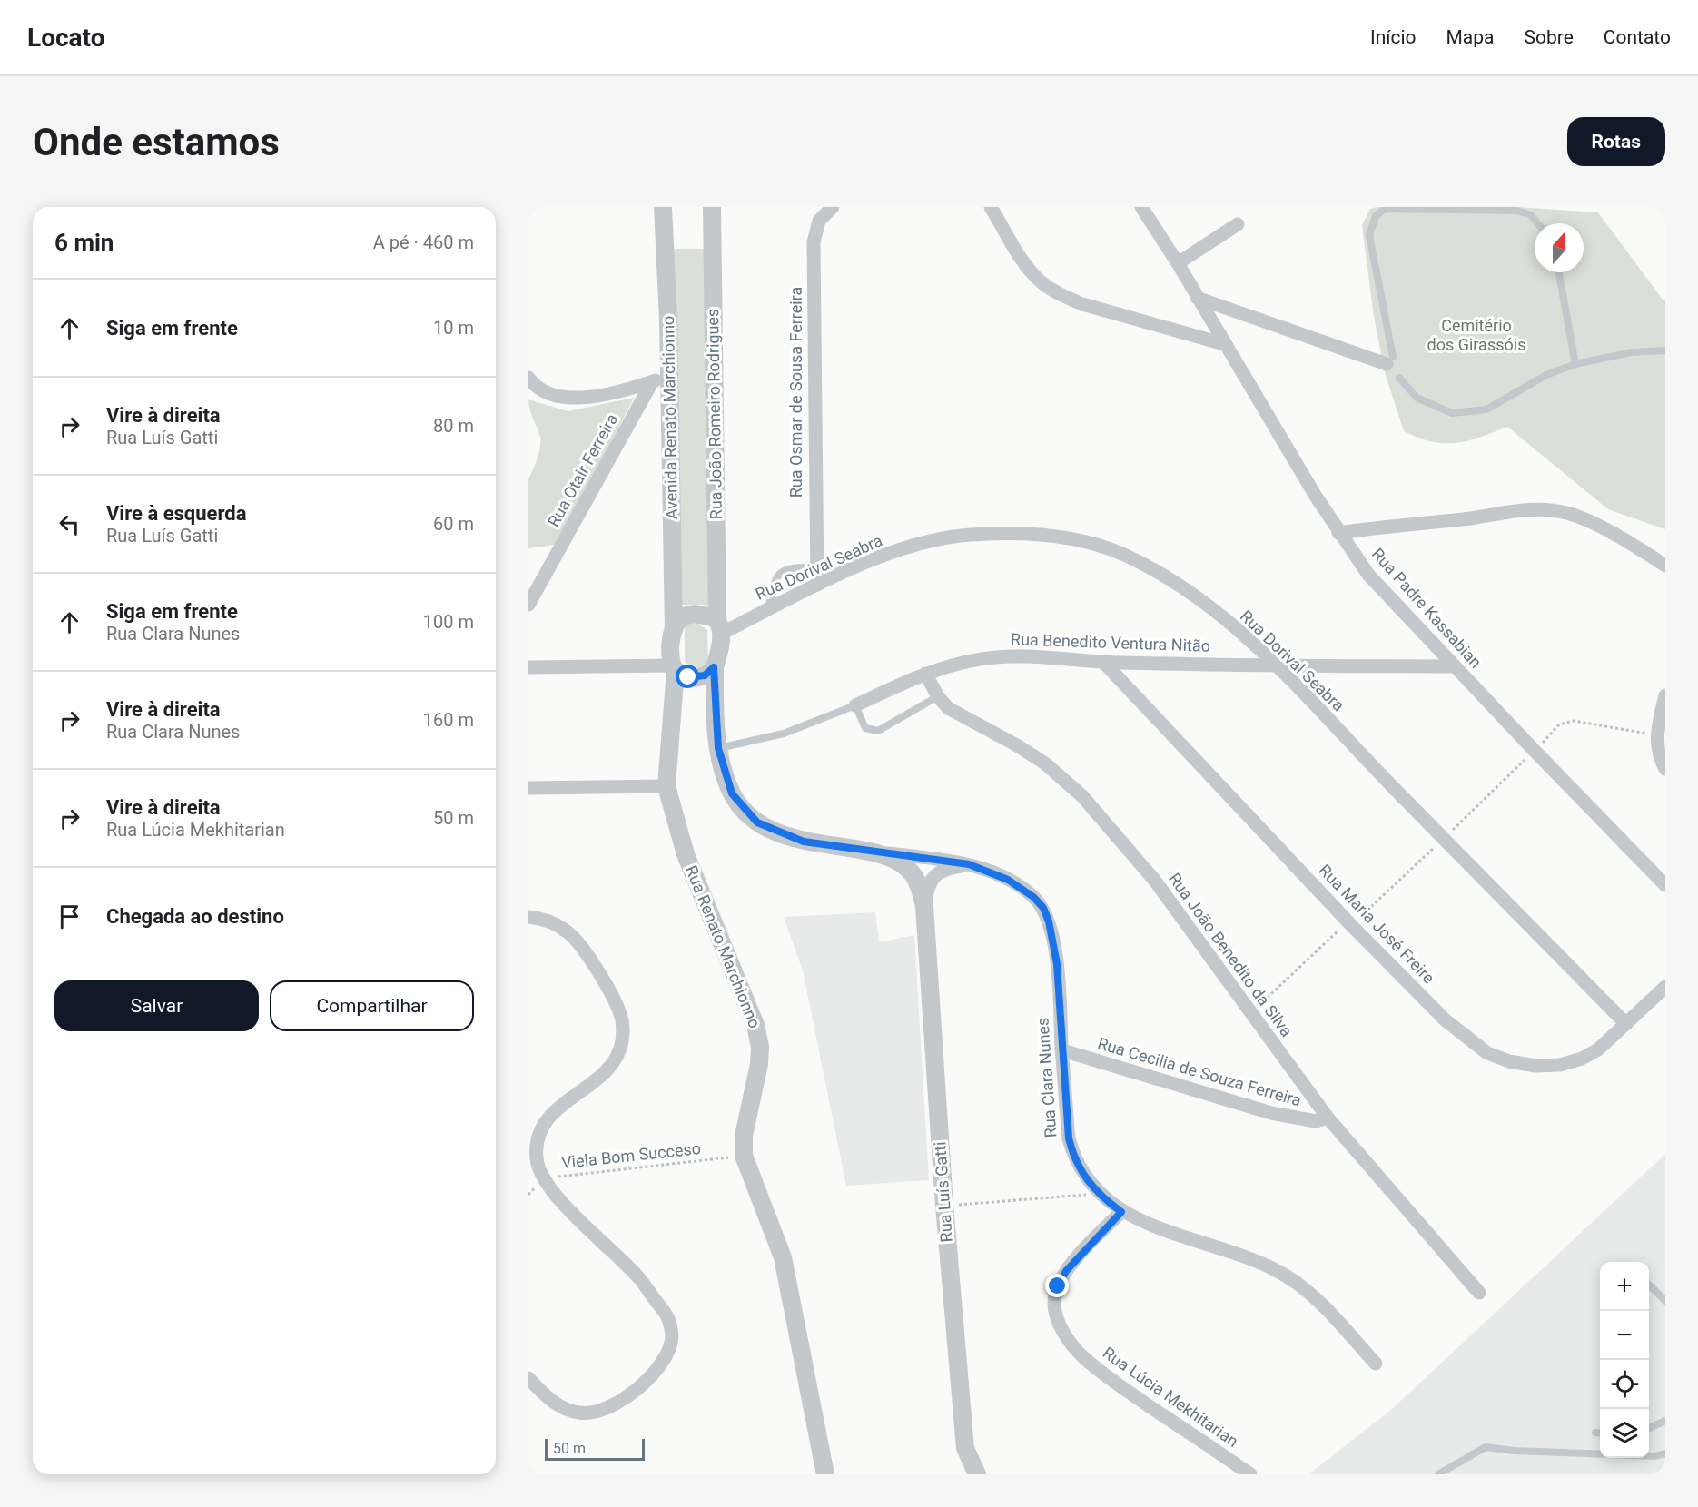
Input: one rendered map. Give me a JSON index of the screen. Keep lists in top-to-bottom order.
{
  "streets": {
    "street": [
      "Rua Osmar de Sousa Ferreira",
      "Rua João Romeiro Rodrigues",
      "Avenida Renato Marchionno",
      "Rua Otair Ferreira",
      "Rua Dorival Seabra",
      "Rua Padre Kassabian",
      "Rua Benedito Ventura Nitão",
      "Rua Maria José Freire",
      "Rua Renato Marchionno",
      "Rua João Benedito da Silva",
      "Rua Cecilia de Souza Ferreira",
      "Rua Clara Nunes",
      "Rua Luís Gatti",
      "Rua Lúcia Mekhitarian"
    ],
    "path": ["Viela Bom Succeso"]
  },
  "crossings": [
    ["Rua Osmar de Sousa Ferreira", "Rua Dorival Seabra"],
    ["Rua João Romeiro Rodrigues", "Avenida Renato Marchionno"],
    ["Rua João Romeiro Rodrigues", "Rua Dorival Seabra"],
    ["Rua João Romeiro Rodrigues", "Rua Renato Marchionno"],
    ["Rua João Romeiro Rodrigues", "Rua Luís Gatti"],
    ["Avenida Renato Marchionno", "Rua Otair Ferreira"],
    ["Avenida Renato Marchionno", "Rua Dorival Seabra"],
    ["Avenida Renato Marchionno", "Rua Renato Marchionno"],
    ["Avenida Renato Marchionno", "Rua Luís Gatti"],
    ["Rua Dorival Seabra", "Rua Benedito Ventura Nitão"],
    ["Rua Dorival Seabra", "Rua Maria José Freire"],
    ["Rua Dorival Seabra", "Rua Renato Marchionno"],
    ["Rua Dorival Seabra", "Rua Luís Gatti"],
    ["Rua Padre Kassabian", "Rua Benedito Ventura Nitão"],
    ["Rua Benedito Ventura Nitão", "Rua Maria José Freire"],
    ["Rua Benedito Ventura Nitão", "Rua João Benedito da Silva"],
    ["Rua Benedito Ventura Nitão", "Rua Luís Gatti"],
    ["Rua Renato Marchionno", "Viela Bom Succeso"],
    ["Rua Renato Marchionno", "Rua Luís Gatti"],
    ["Rua João Benedito da Silva", "Rua Cecilia de Souza Ferreira"],
    ["Rua Cecilia de Souza Ferreira", "Rua Clara Nunes"],
    ["Rua Clara Nunes", "Rua Luís Gatti"],
    ["Rua Clara Nunes", "Rua Lúcia Mekhitarian"]
  ],
  "parks": ["Cemitério dos Girassóis"],
  "scale_bar": "50 m",
  "north": "top",
  "page": {
    "header": "Locato",
    "nav": [
      "Início",
      "Mapa",
      "Sobre",
      "Contato"
    ],
    "buttons": [
      "Rotas",
      ["Salvar", "Compartilhar"]
    ],
    "title": "Onde estamos",
    "heading": ["6 min", "A pé · 460 m"],
    "list": [
      ["Siga em frente", "10 m"],
      ["Vire à direita", "Rua Luís Gatti", "80 m"],
      ["Vire à esquerda", "Rua Luís Gatti", "60 m"],
      ["Siga em frente", "Rua Clara Nunes", "100 m"],
      ["Vire à direita", "Rua Clara Nunes", "160 m"],
      ["Vire à direita", "Rua Lúcia Mekhitarian", "50 m"],
      "Chegada ao destino"
    ],
    "map_buttons": ["+", "−"],
    "scale": "50 m"
  }
}
